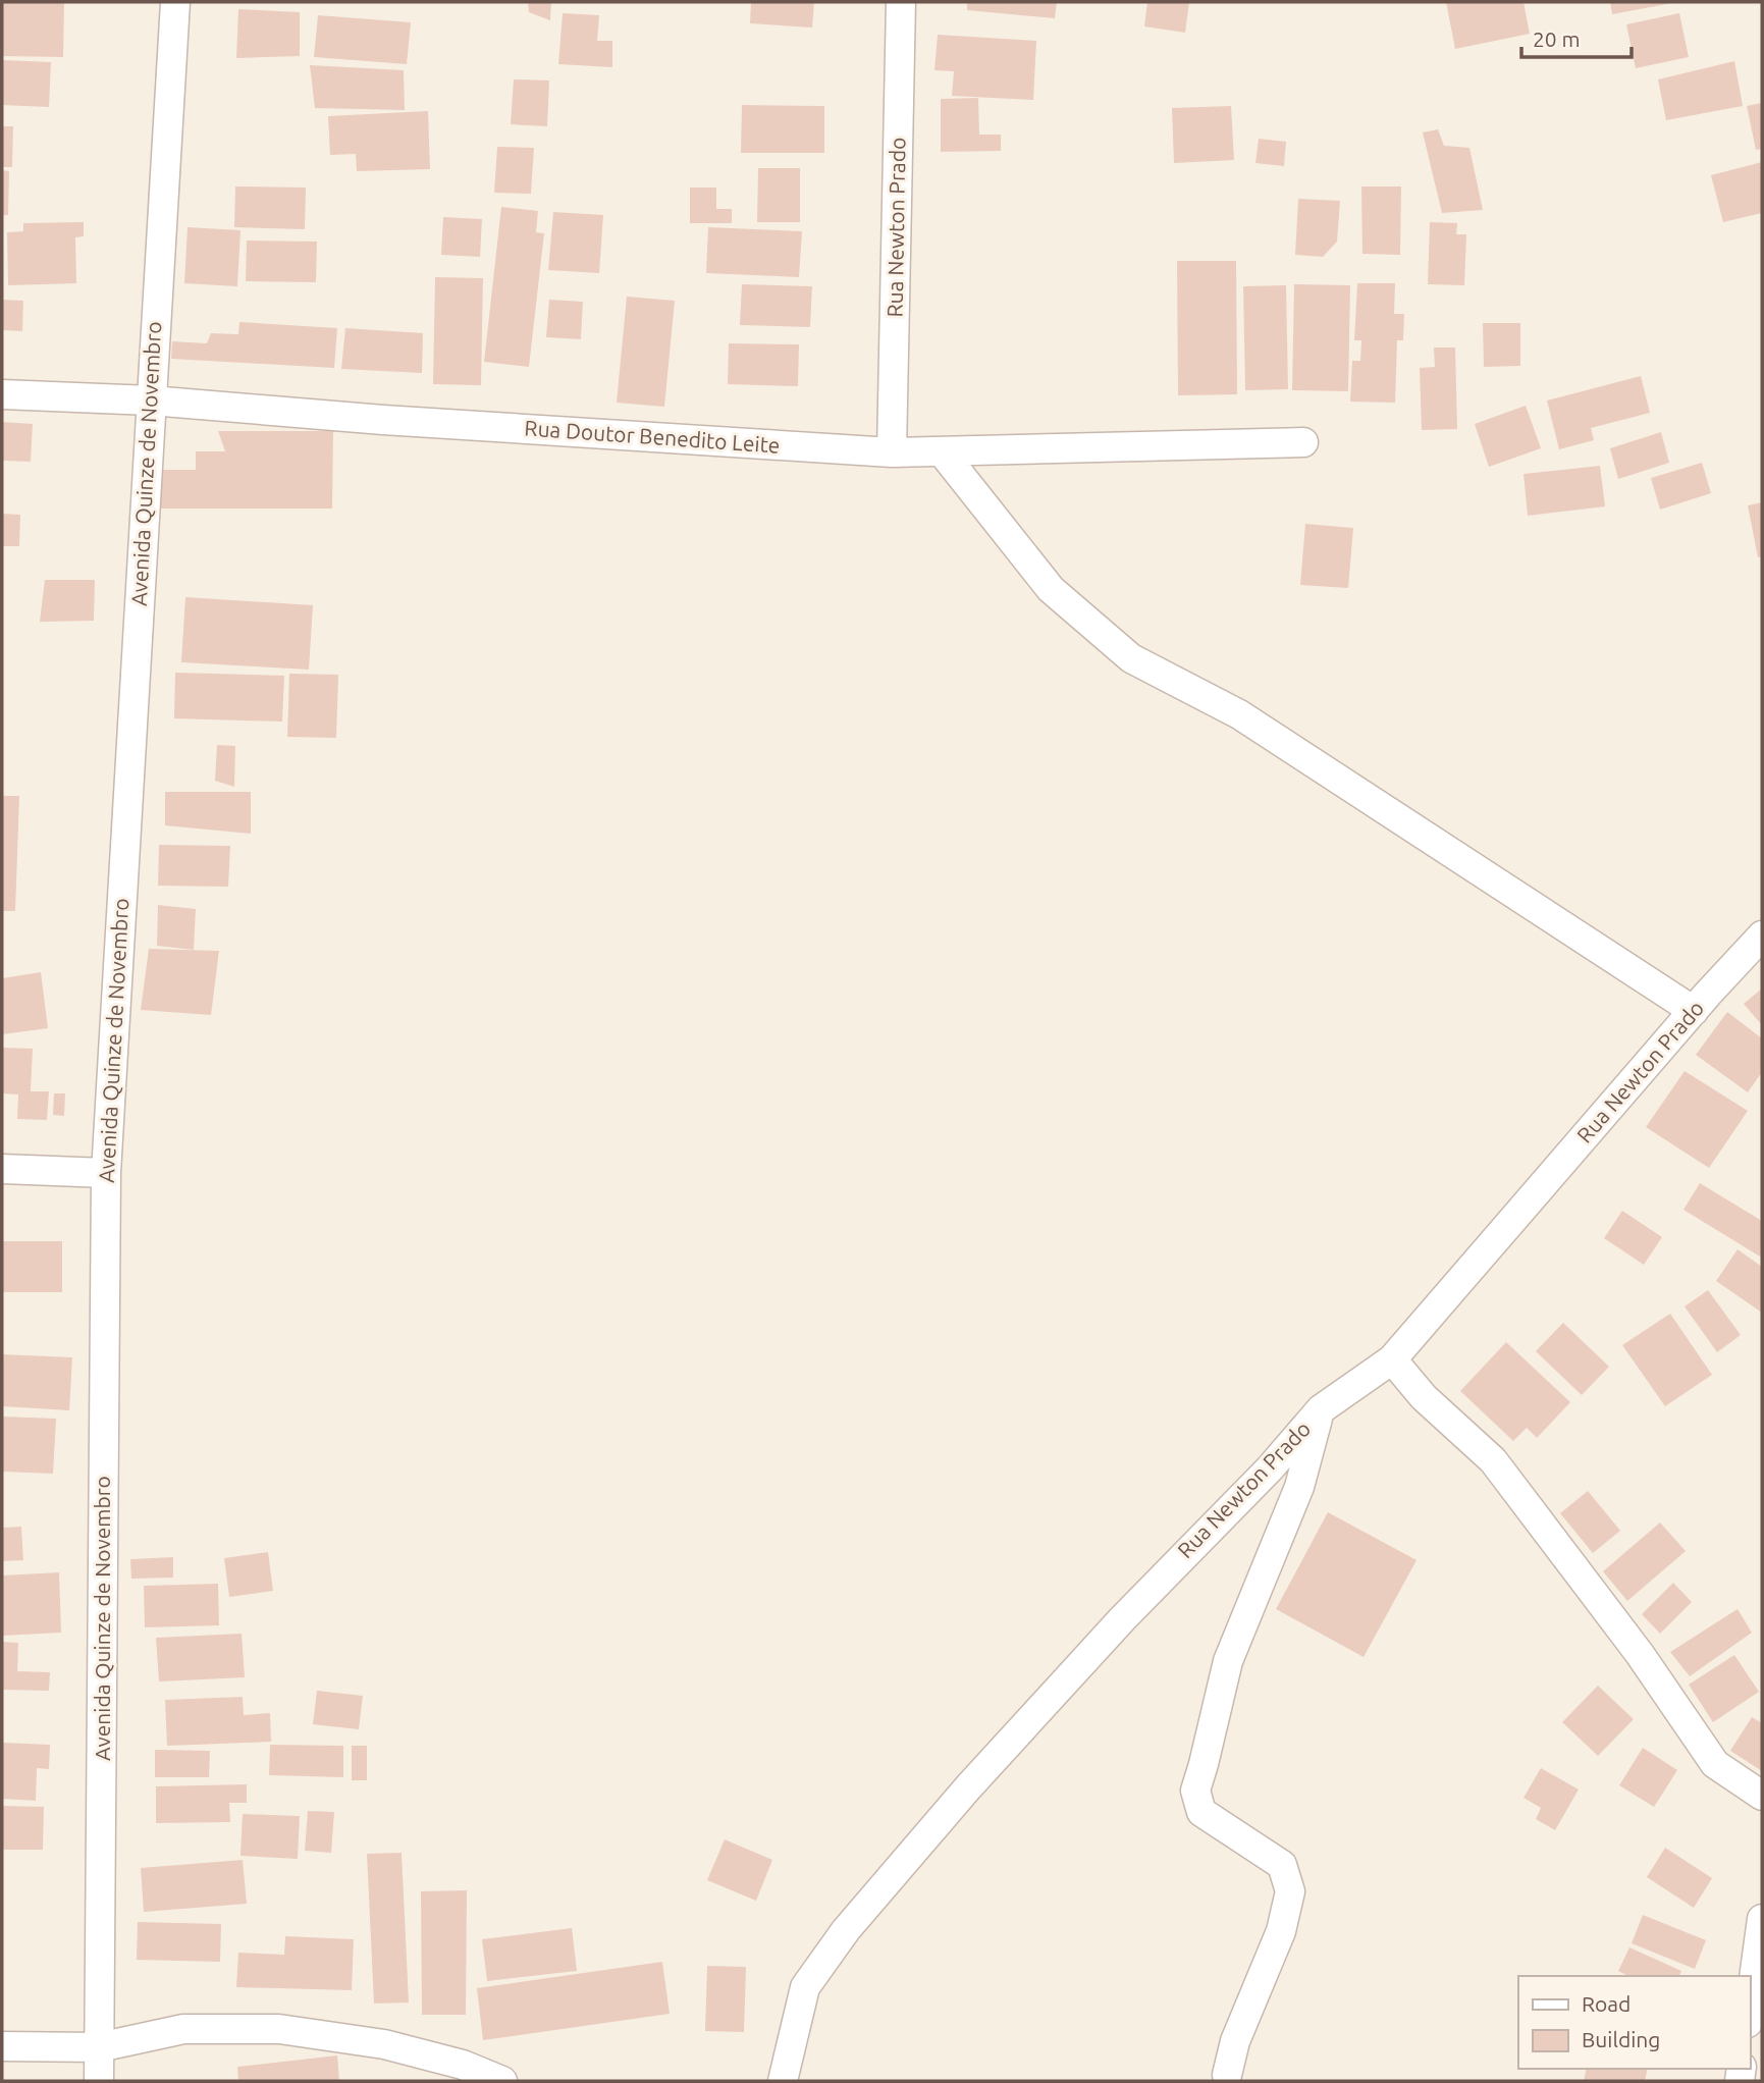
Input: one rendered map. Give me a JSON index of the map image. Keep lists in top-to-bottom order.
{
  "streets": {
    "street": ["Rua Newton Prado", "Rua Doutor Benedito Leite", "Avenida Quinze de Novembro"]
  },
  "crossings": [
    ["Rua Newton Prado", "Rua Doutor Benedito Leite"],
    ["Rua Doutor Benedito Leite", "Avenida Quinze de Novembro"]
  ],
  "legend": ["Road", "Building"],
  "scale_bar": "20 m"
}
